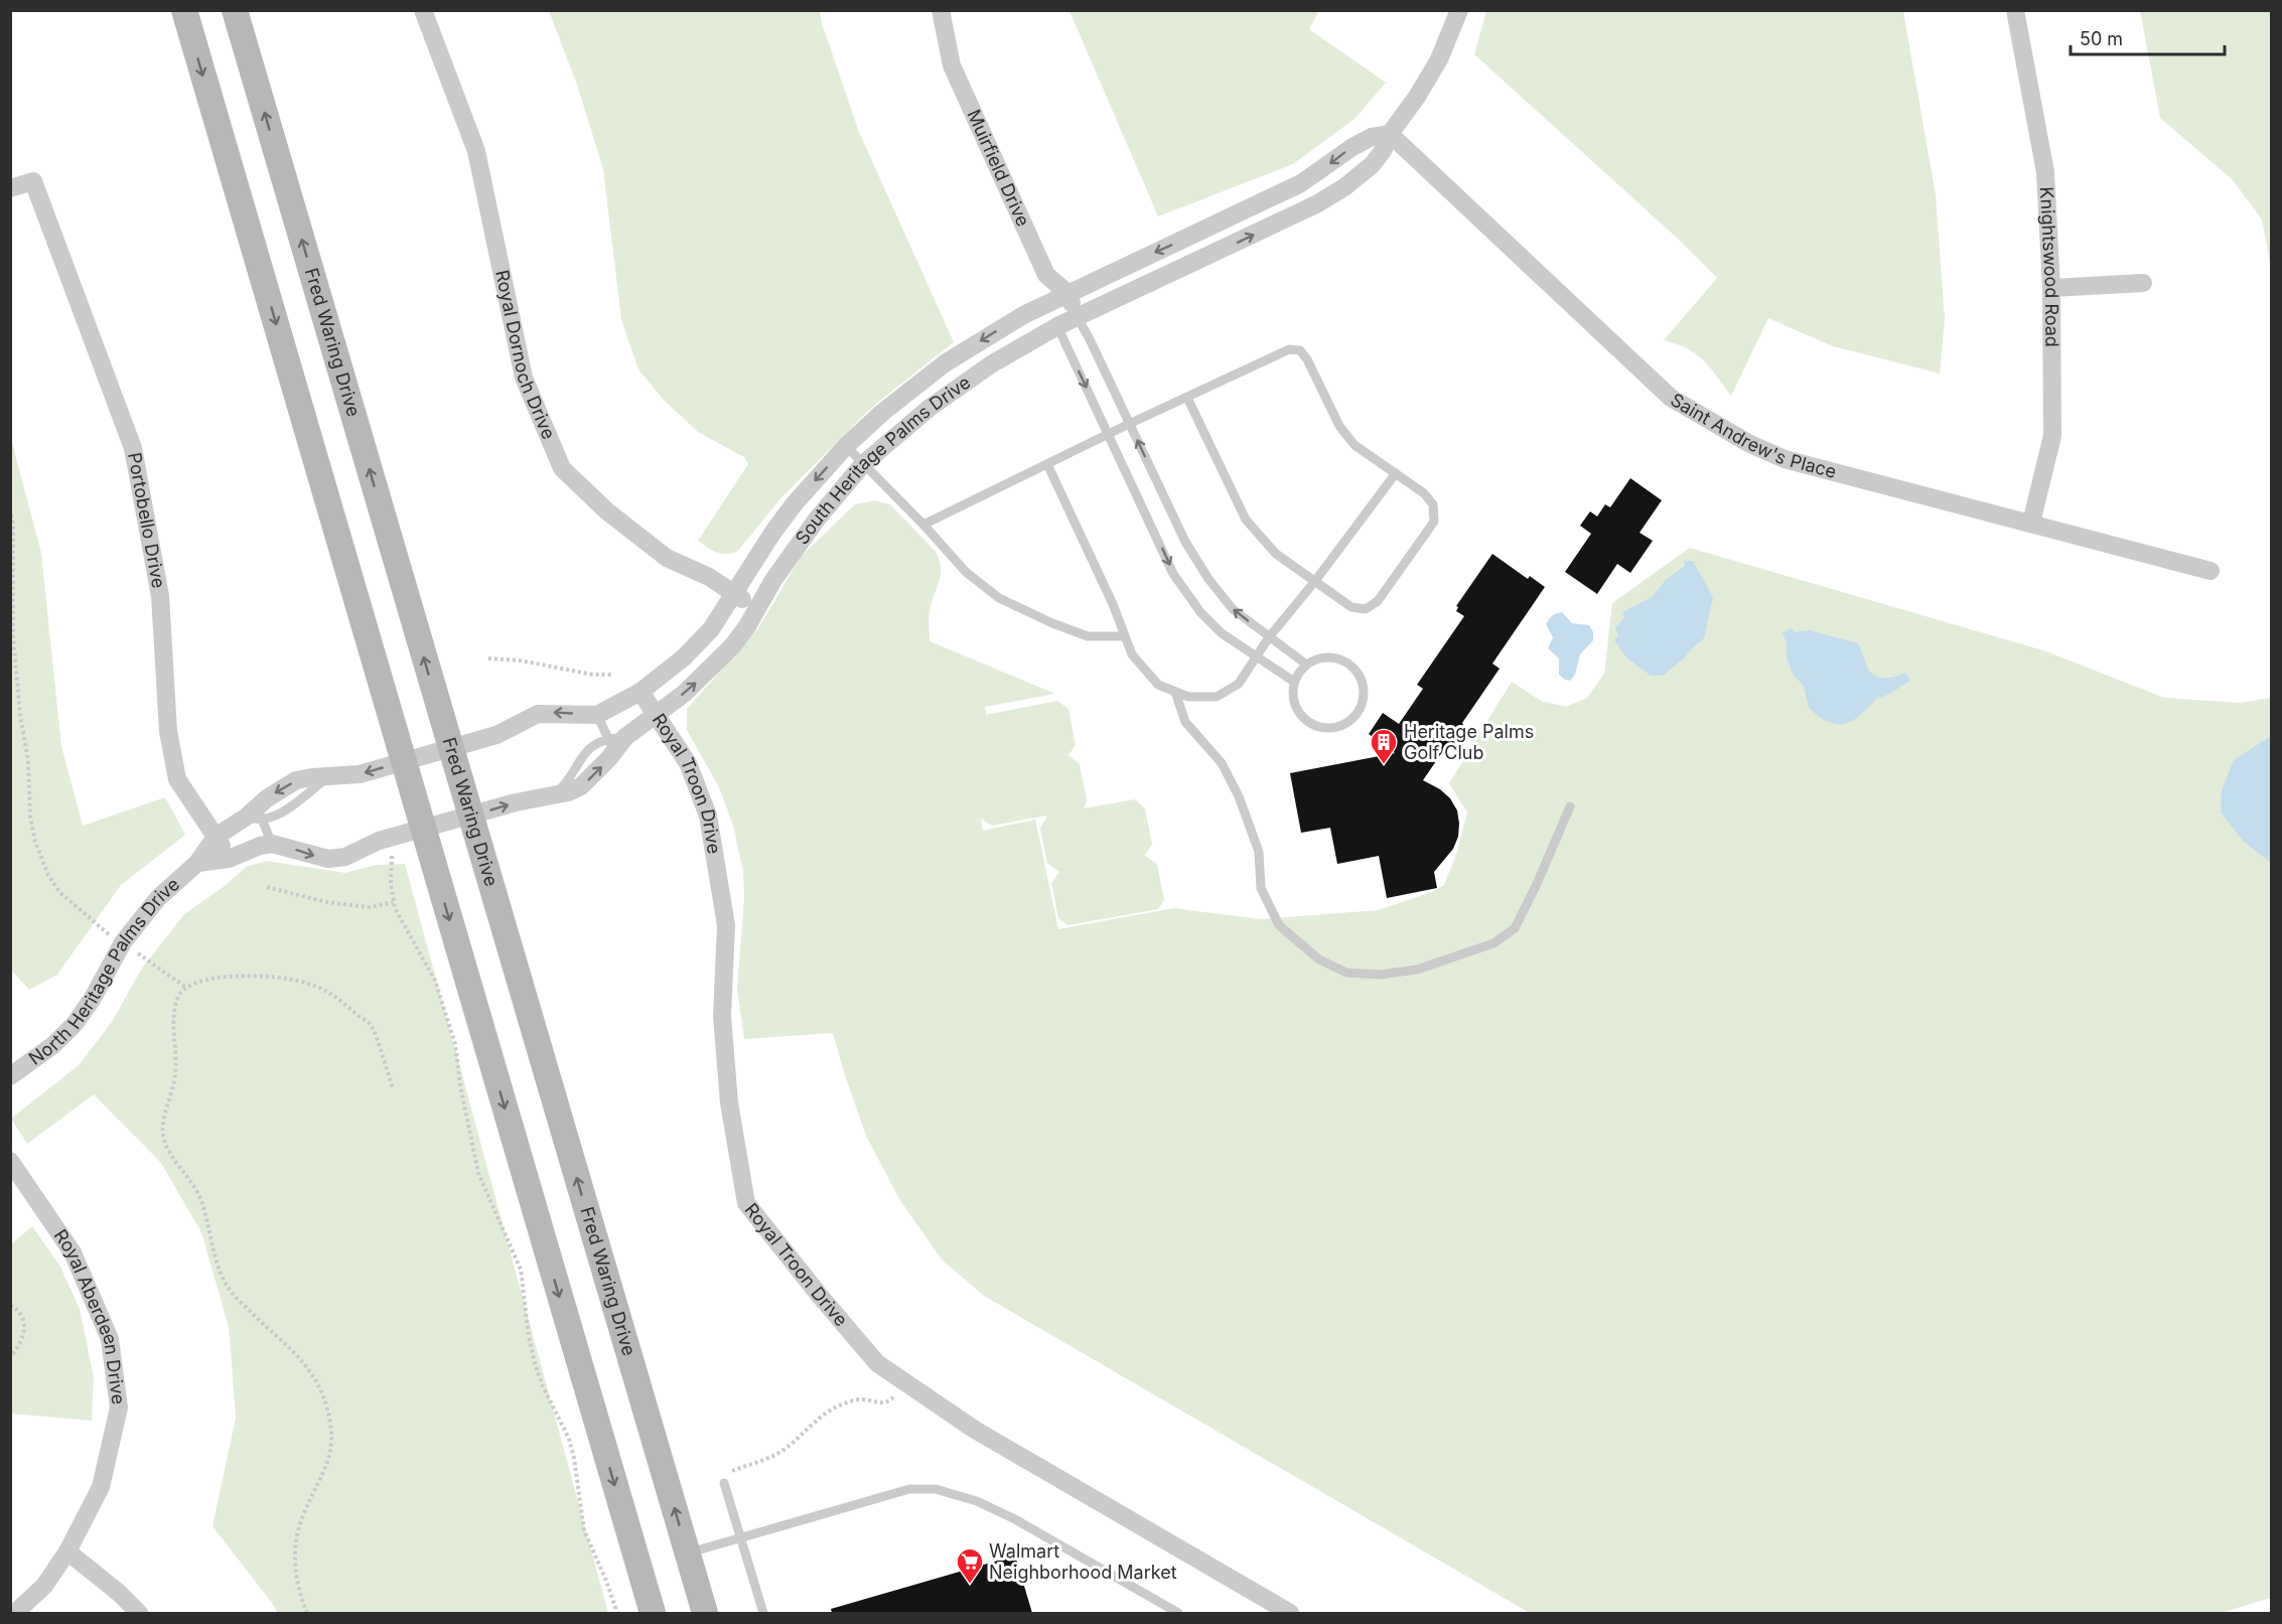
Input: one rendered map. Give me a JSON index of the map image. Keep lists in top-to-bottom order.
{
  "streets": {
    "main road": ["Fred Waring Drive"],
    "street": [
      "Muirfield Drive",
      "Knightswood Road",
      "Royal Dornoch Drive",
      "Saint Andrew's Place",
      "South Heritage Palms Drive",
      "Portobello Drive",
      "Royal Troon Drive",
      "North Heritage Palms Drive",
      "Royal Aberdeen Drive"
    ]
  },
  "crossings": [
    ["Muirfield Drive", "South Heritage Palms Drive"],
    ["Knightswood Road", "Saint Andrew's Place"],
    ["Fred Waring Drive", "South Heritage Palms Drive"],
    ["Fred Waring Drive", "North Heritage Palms Drive"],
    ["Royal Dornoch Drive", "South Heritage Palms Drive"],
    ["Saint Andrew's Place", "South Heritage Palms Drive"],
    ["South Heritage Palms Drive", "Royal Troon Drive"],
    ["South Heritage Palms Drive", "North Heritage Palms Drive"],
    ["Portobello Drive", "North Heritage Palms Drive"]
  ],
  "places": {
    "building": ["Heritage Palms Golf Club"],
    "supermarket": ["Walmart Neighborhood Market"]
  },
  "scale_bar": "50 m"
}
